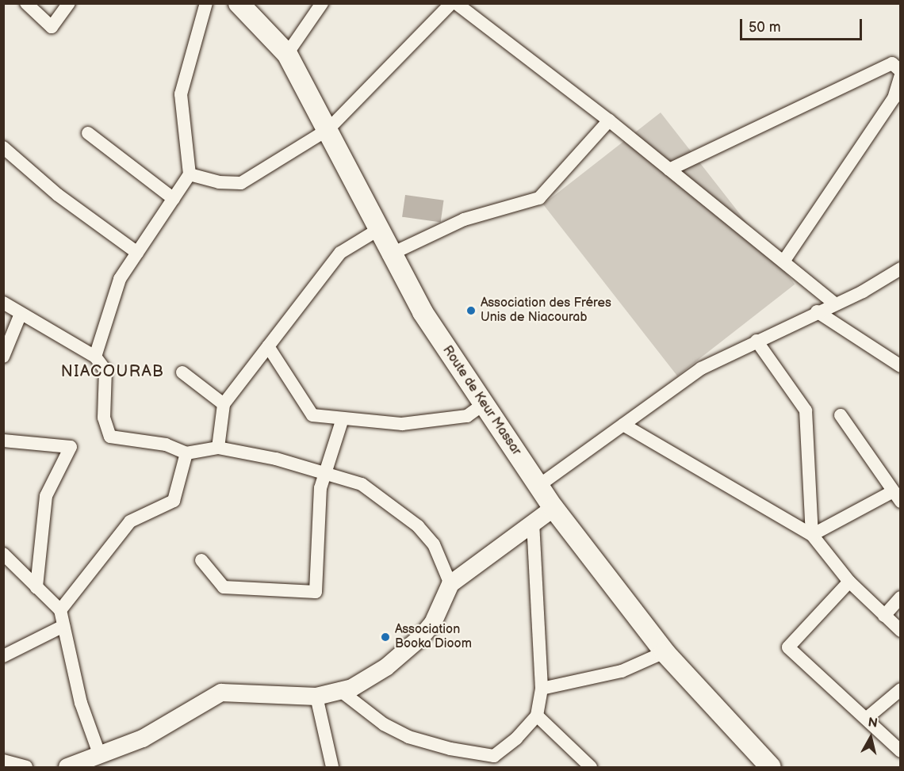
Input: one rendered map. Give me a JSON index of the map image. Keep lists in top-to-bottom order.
{
  "streets": {
    "main road": ["Route de Keur Massar"]
  },
  "districts": ["NIACOURAB"],
  "places": ["Association des Fréres Unis de Niacourab", "Association Booka Dioom"],
  "scale_bar": "50 m",
  "north": "top"
}
